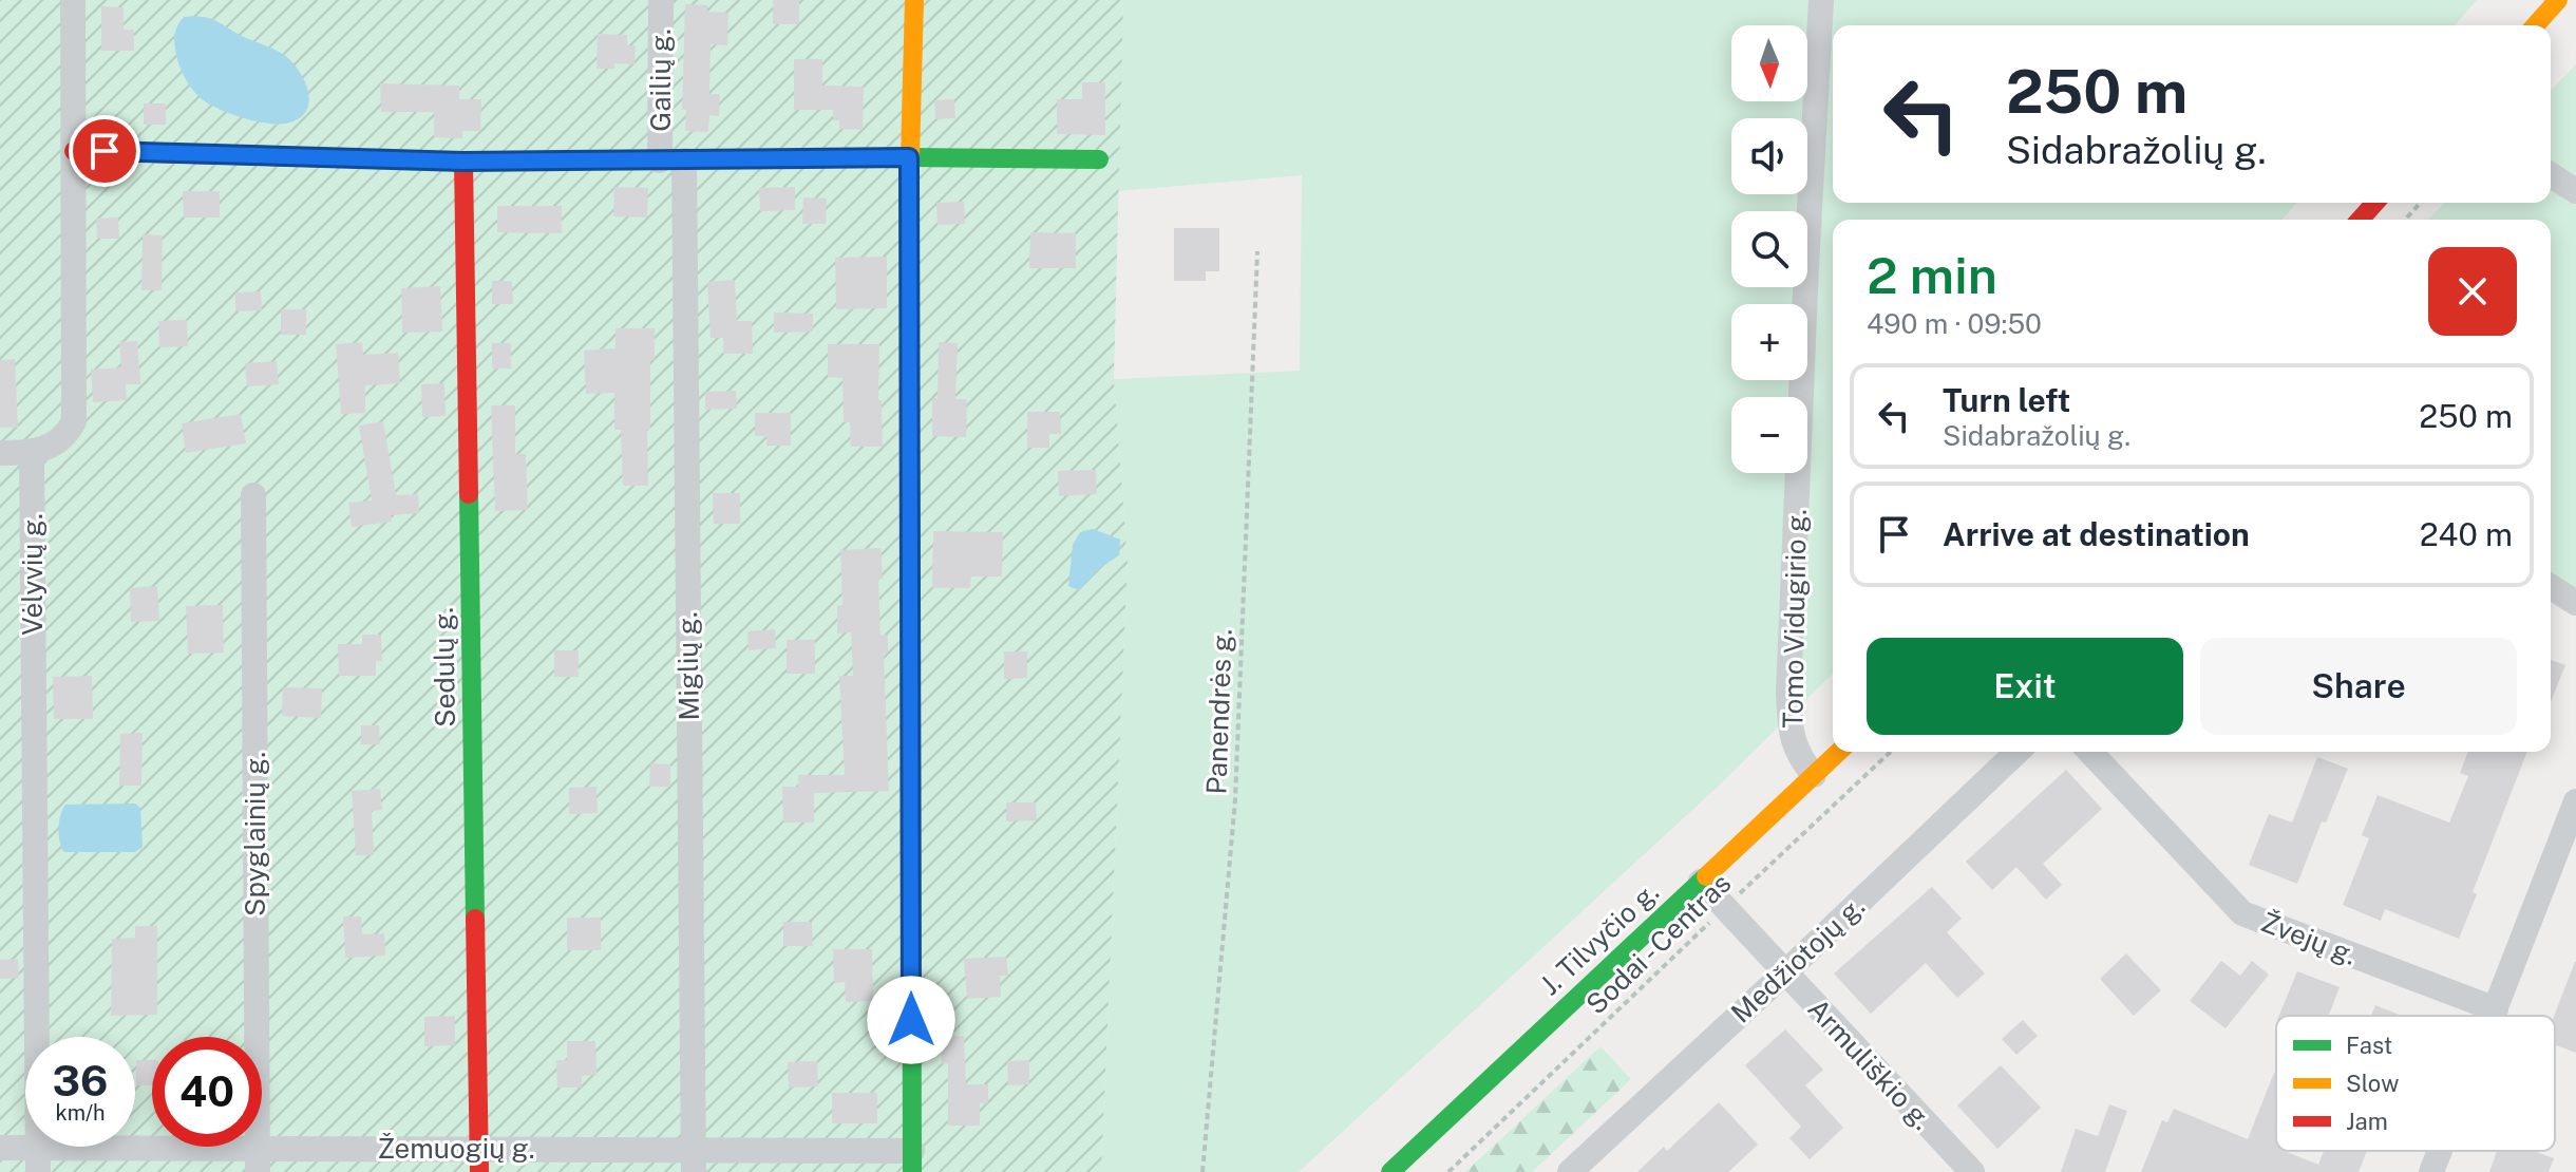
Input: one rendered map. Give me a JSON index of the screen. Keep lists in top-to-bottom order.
{
  "streets": {
    "street": [
      "Gailių g.",
      "Vėlyvių g.",
      "Tomo Vidugirio g.",
      "Miglių g.",
      "Sedulų g.",
      "Spyglainių g.",
      "J. Tilvyčio g.",
      "Žvejų g.",
      "Medžiotojų g.",
      "Armuliškio g.",
      "Žemuogių g."
    ],
    "path": ["Panendrės g.", "Sodai - Centras"]
  },
  "crossings": [
    ["Gailių g.", "Miglių g."],
    ["Vėlyvių g.", "Žemuogių g."],
    ["Tomo Vidugirio g.", "J. Tilvyčio g."],
    ["Miglių g.", "Žemuogių g."],
    ["Sedulų g.", "Žemuogių g."],
    ["Spyglainių g.", "Žemuogių g."],
    ["J. Tilvyčio g.", "Armuliškio g."],
    ["Sodai - Centras", "Armuliškio g."],
    ["Medžiotojų g.", "Armuliškio g."]
  ],
  "legend": ["Fast", "Slow", "Jam"],
  "north": "bottom",
  "page": {
    "map_buttons": ["+", "−"],
    "turn": ["250 m", "Sidabražolių g."],
    "heading": ["2 min", "490 m · 09:50"],
    "list": [
      {
        "name": "Turn left",
        "note": "Sidabražolių g.",
        "value": "250 m"
      },
      {
        "name": "Arrive at destination",
        "value": "240 m"
      }
    ],
    "buttons": ["Exit", "Share"],
    "speed": "36 km/h",
    "limit": "40"
  }
}
